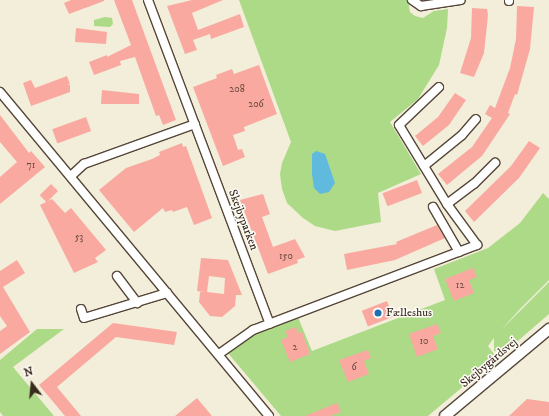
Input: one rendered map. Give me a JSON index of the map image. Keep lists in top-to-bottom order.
{
  "streets": {
    "street": ["Skejbyparken", "Skejbygårdsvej"]
  },
  "places": ["Fælleshus"],
  "house_numbers": [
    "208",
    "206",
    "71",
    "53",
    "150",
    "12",
    "10",
    "2",
    "6"
  ],
  "north": "top"
}
